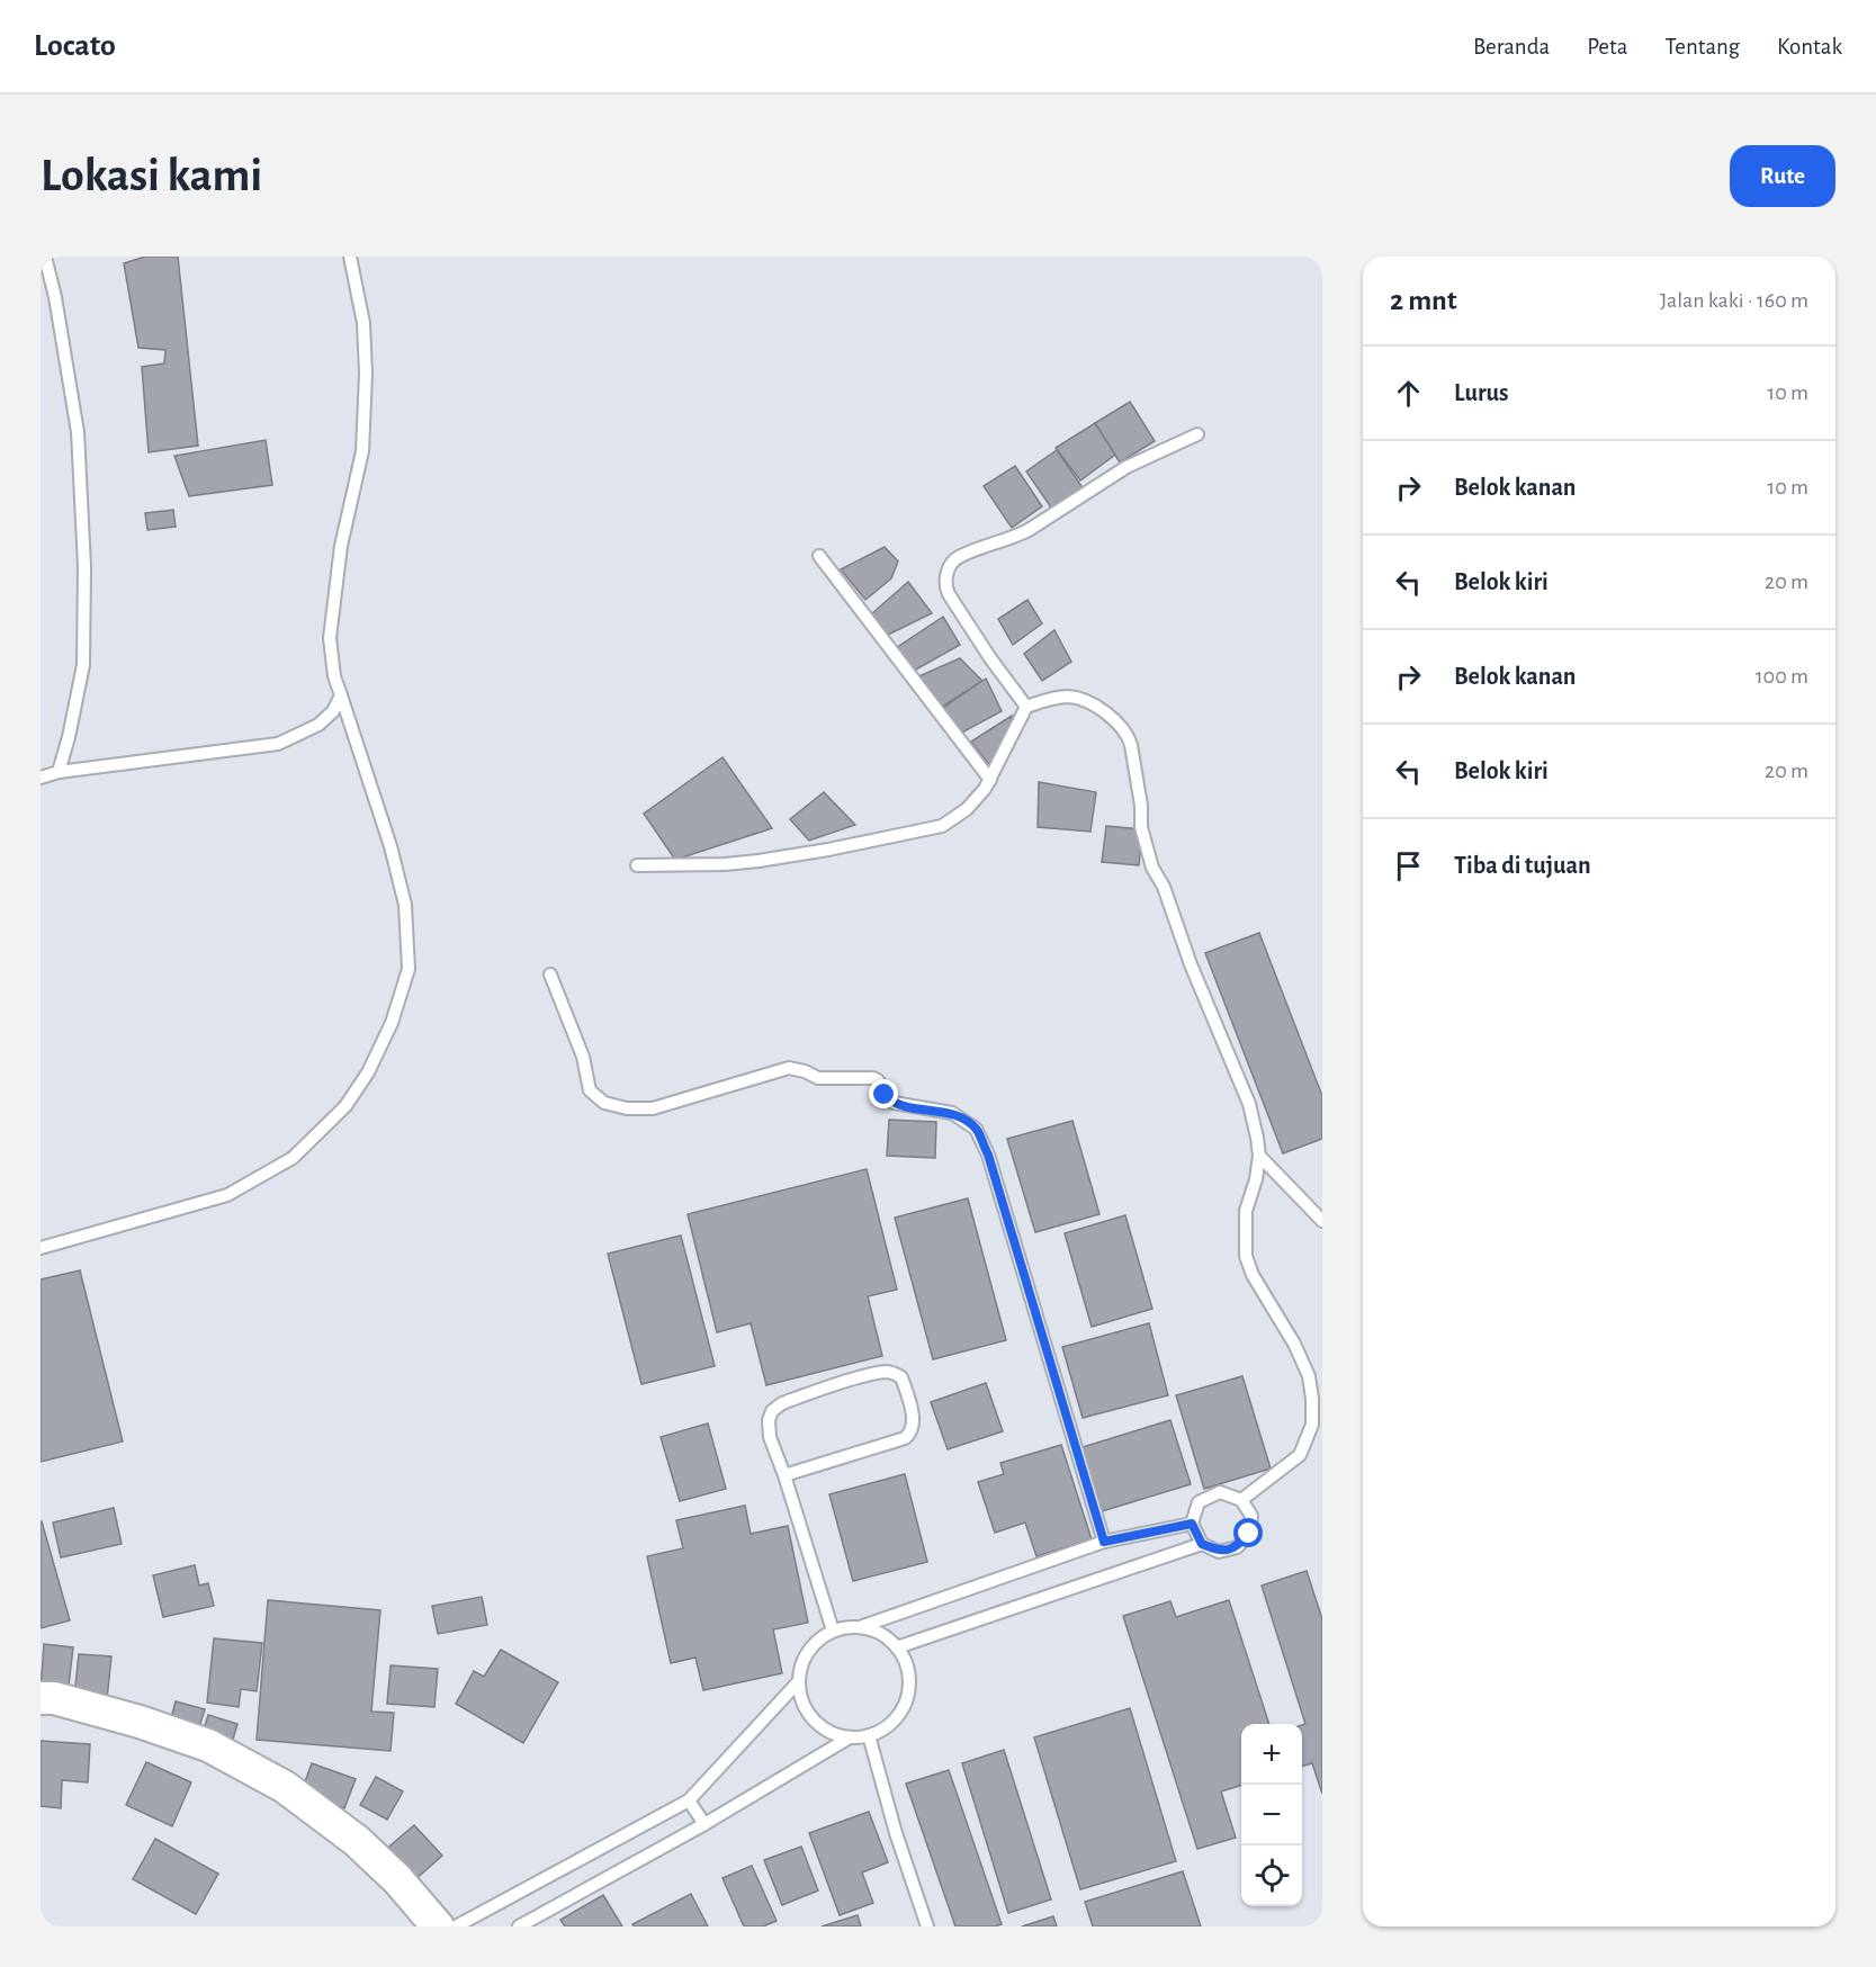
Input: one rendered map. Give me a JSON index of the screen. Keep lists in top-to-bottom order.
{
  "page": {
    "header": "Locato",
    "nav": [
      "Beranda",
      "Peta",
      "Tentang",
      "Kontak"
    ],
    "buttons": "Rute",
    "title": "Lokasi kami",
    "heading": ["2 mnt", "Jalan kaki · 160 m"],
    "list": [
      ["Lurus", "10 m"],
      ["Belok kanan", "10 m"],
      ["Belok kiri", "20 m"],
      ["Belok kanan", "100 m"],
      ["Belok kiri", "20 m"],
      "Tiba di tujuan"
    ],
    "map_buttons": ["+", "−"]
  }
}
